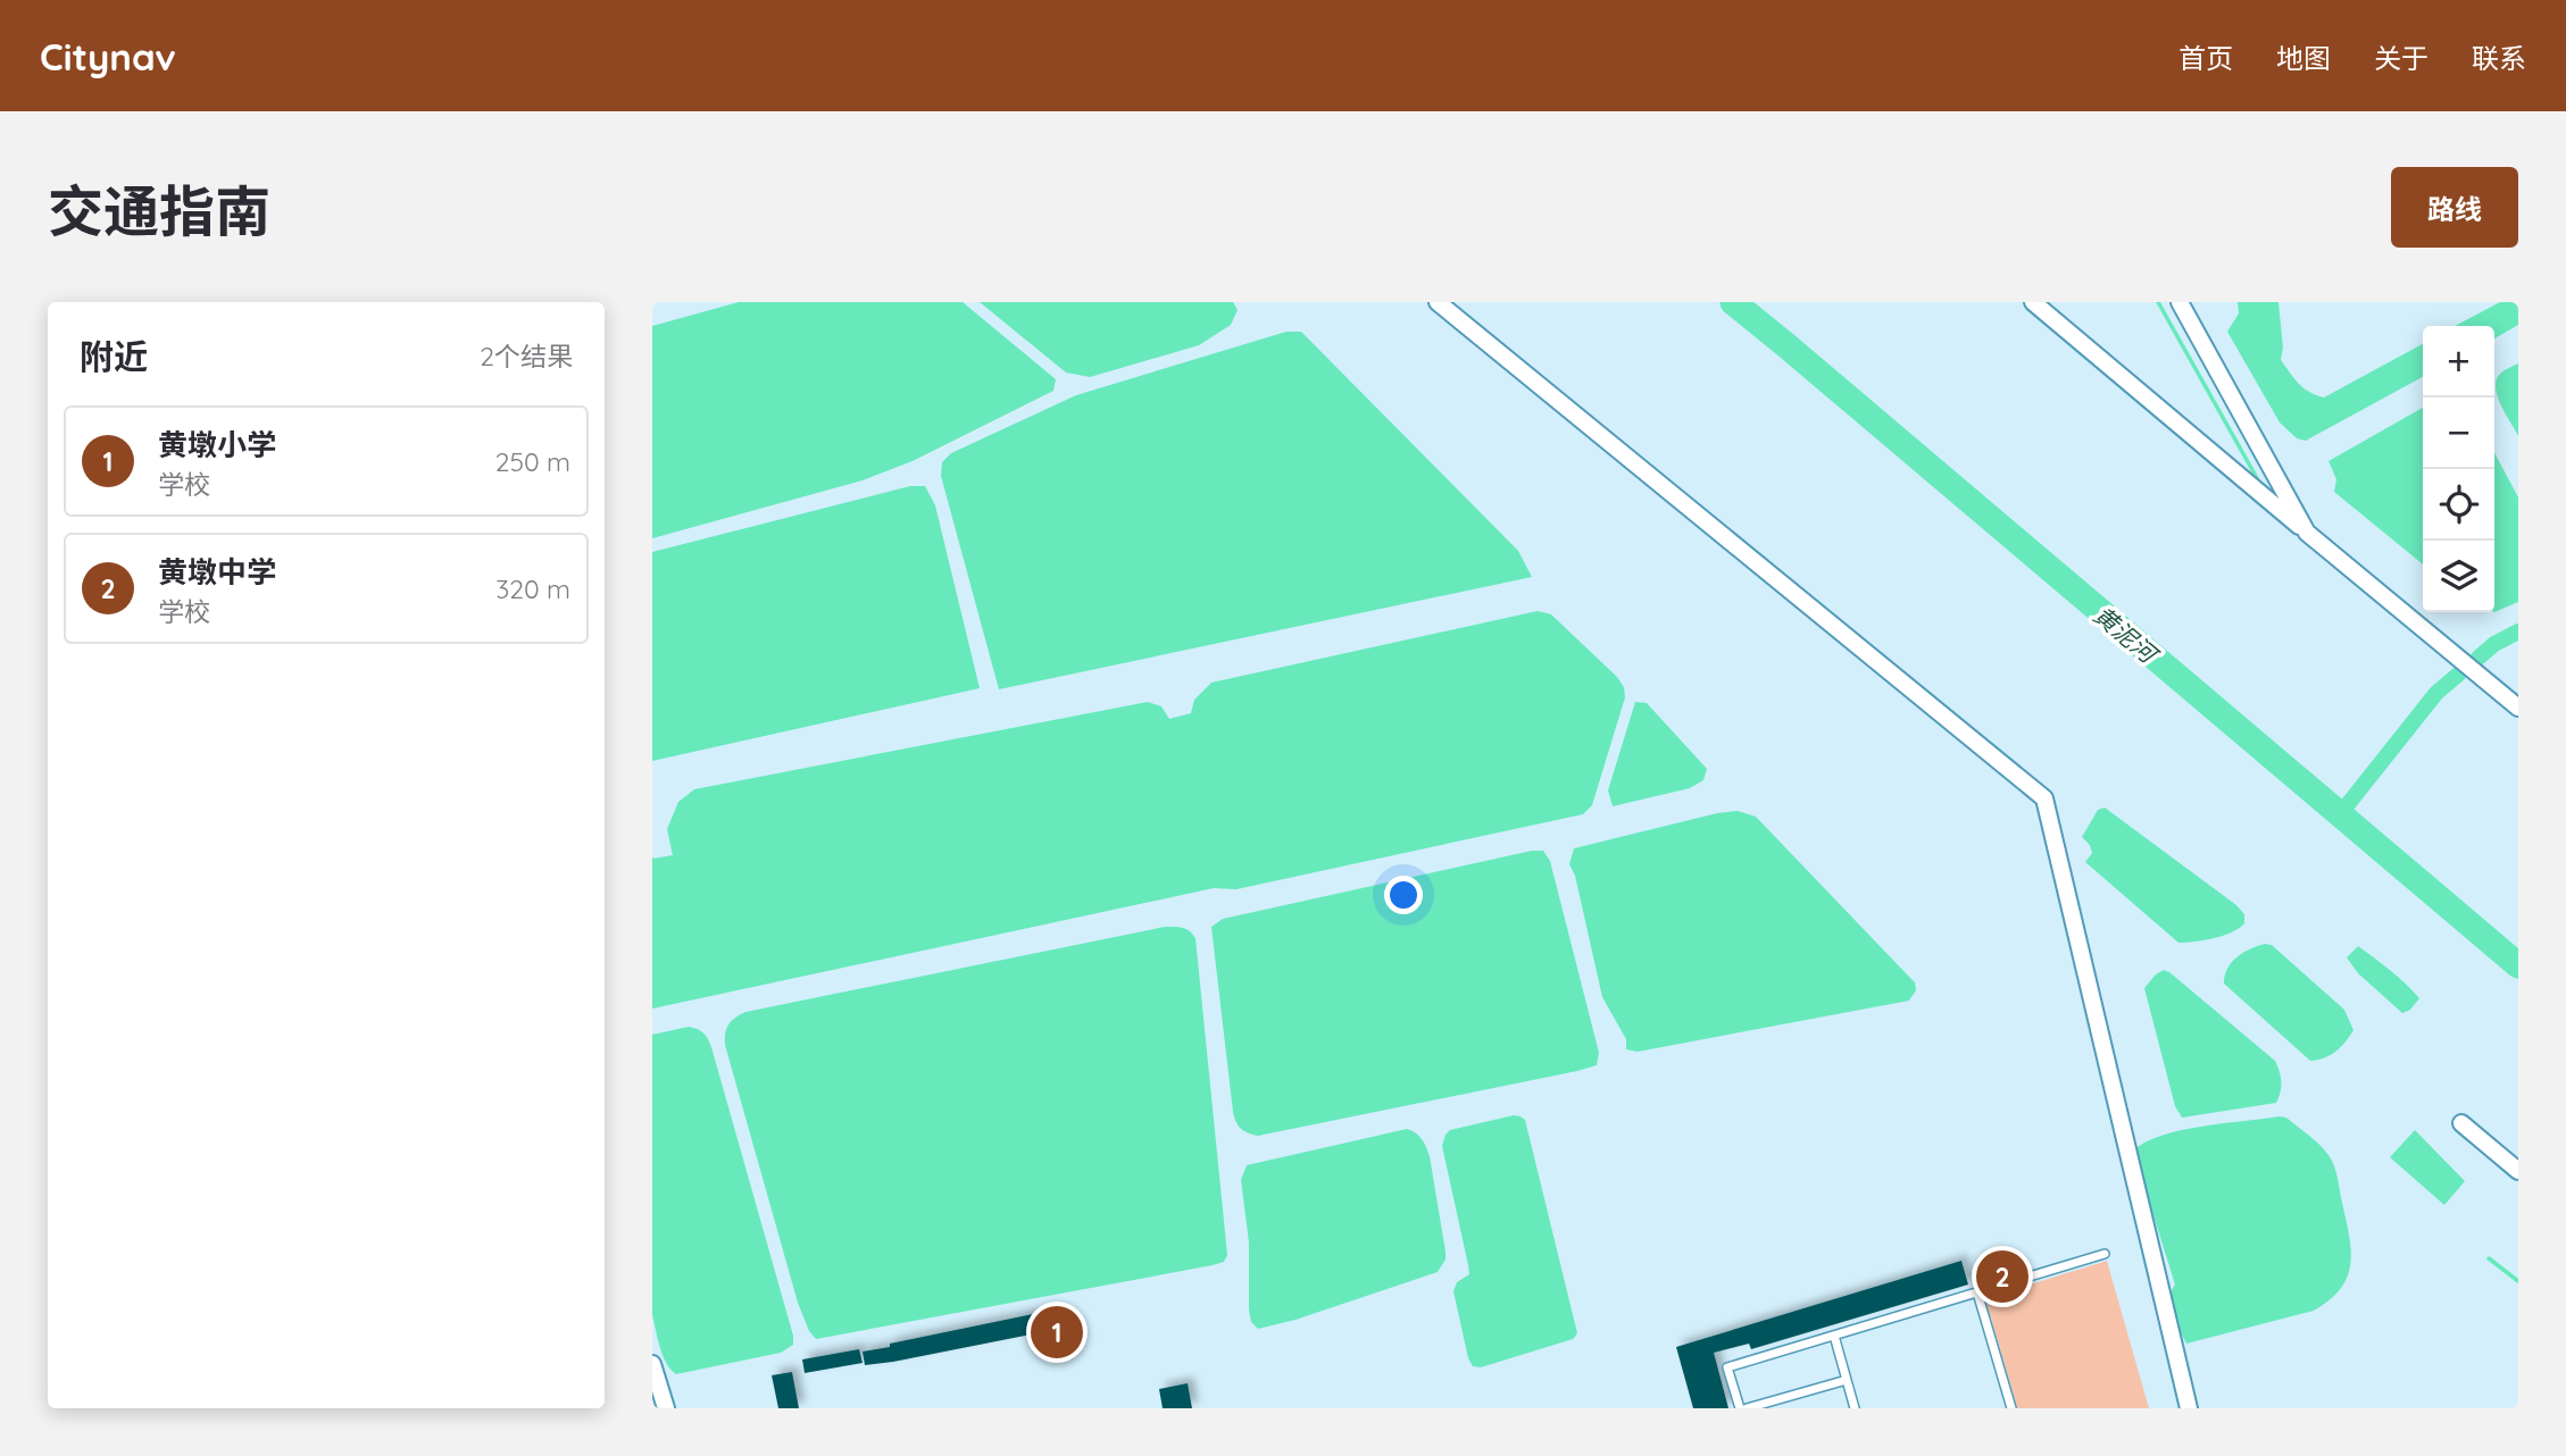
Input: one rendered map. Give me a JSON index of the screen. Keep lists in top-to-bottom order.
{
  "water": ["黄泥河"],
  "page": {
    "header": "Citynav",
    "nav": [
      "首页",
      "地图",
      "关于",
      "联系"
    ],
    "title": "交通指南",
    "buttons": "路线",
    "heading": ["附近", "2个结果"],
    "map_buttons": ["+", "−"],
    "list": [
      {
        "mark": "1",
        "name": "黄墩小学",
        "note": "学校",
        "value": "250 m"
      },
      {
        "mark": "2",
        "name": "黄墩中学",
        "note": "学校",
        "value": "320 m"
      }
    ],
    "pins": ["2", "1"]
  }
}
